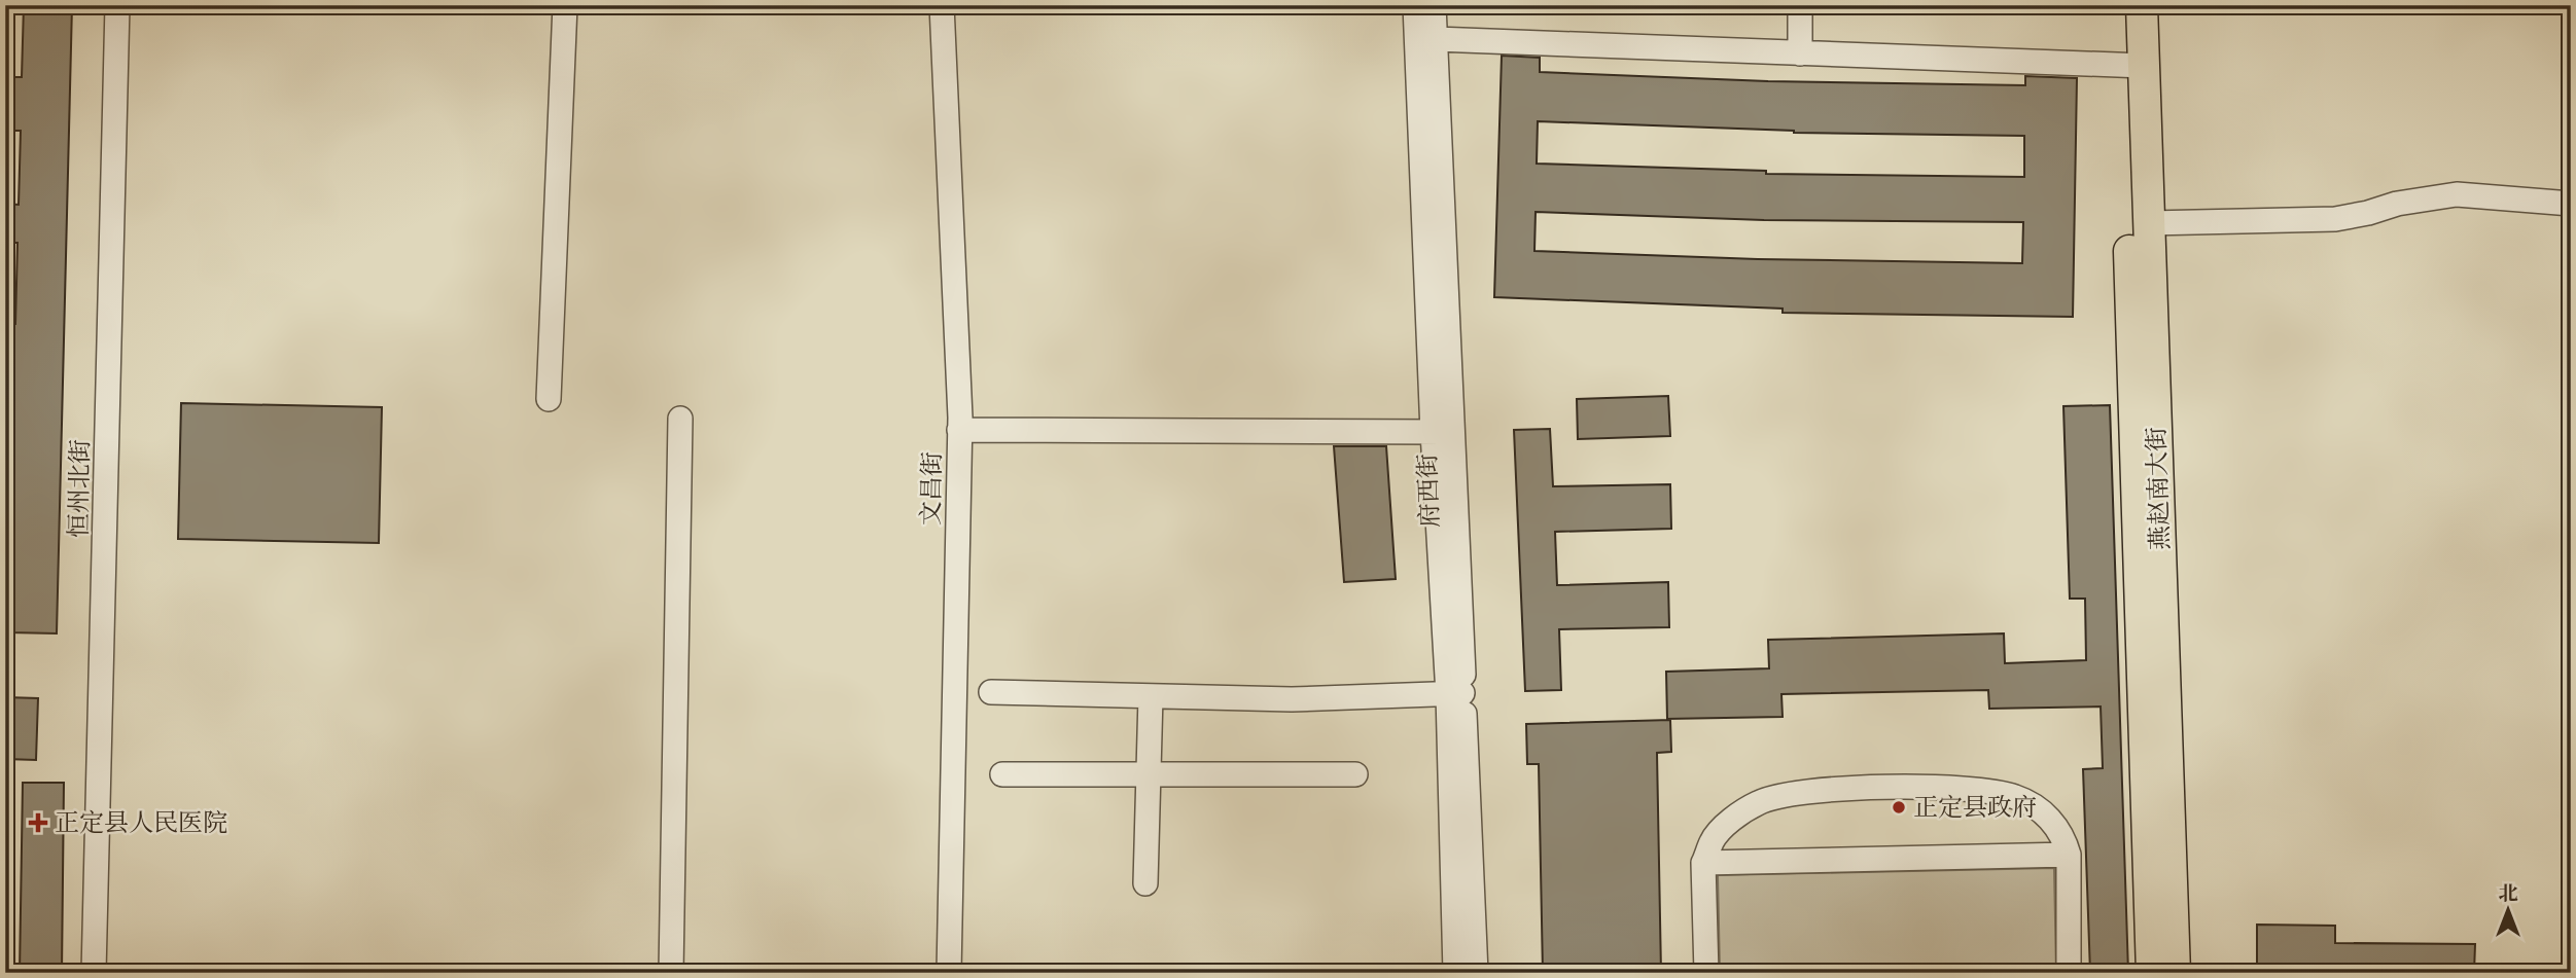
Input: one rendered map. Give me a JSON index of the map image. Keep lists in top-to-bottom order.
{
  "streets": {
    "main road": ["燕赵南大街"],
    "street": ["恒州北街", "文昌街", "府西街"]
  },
  "places": {
    "other": ["正定县政府"],
    "health": ["正定县人民医院"]
  },
  "north": "top"
}
